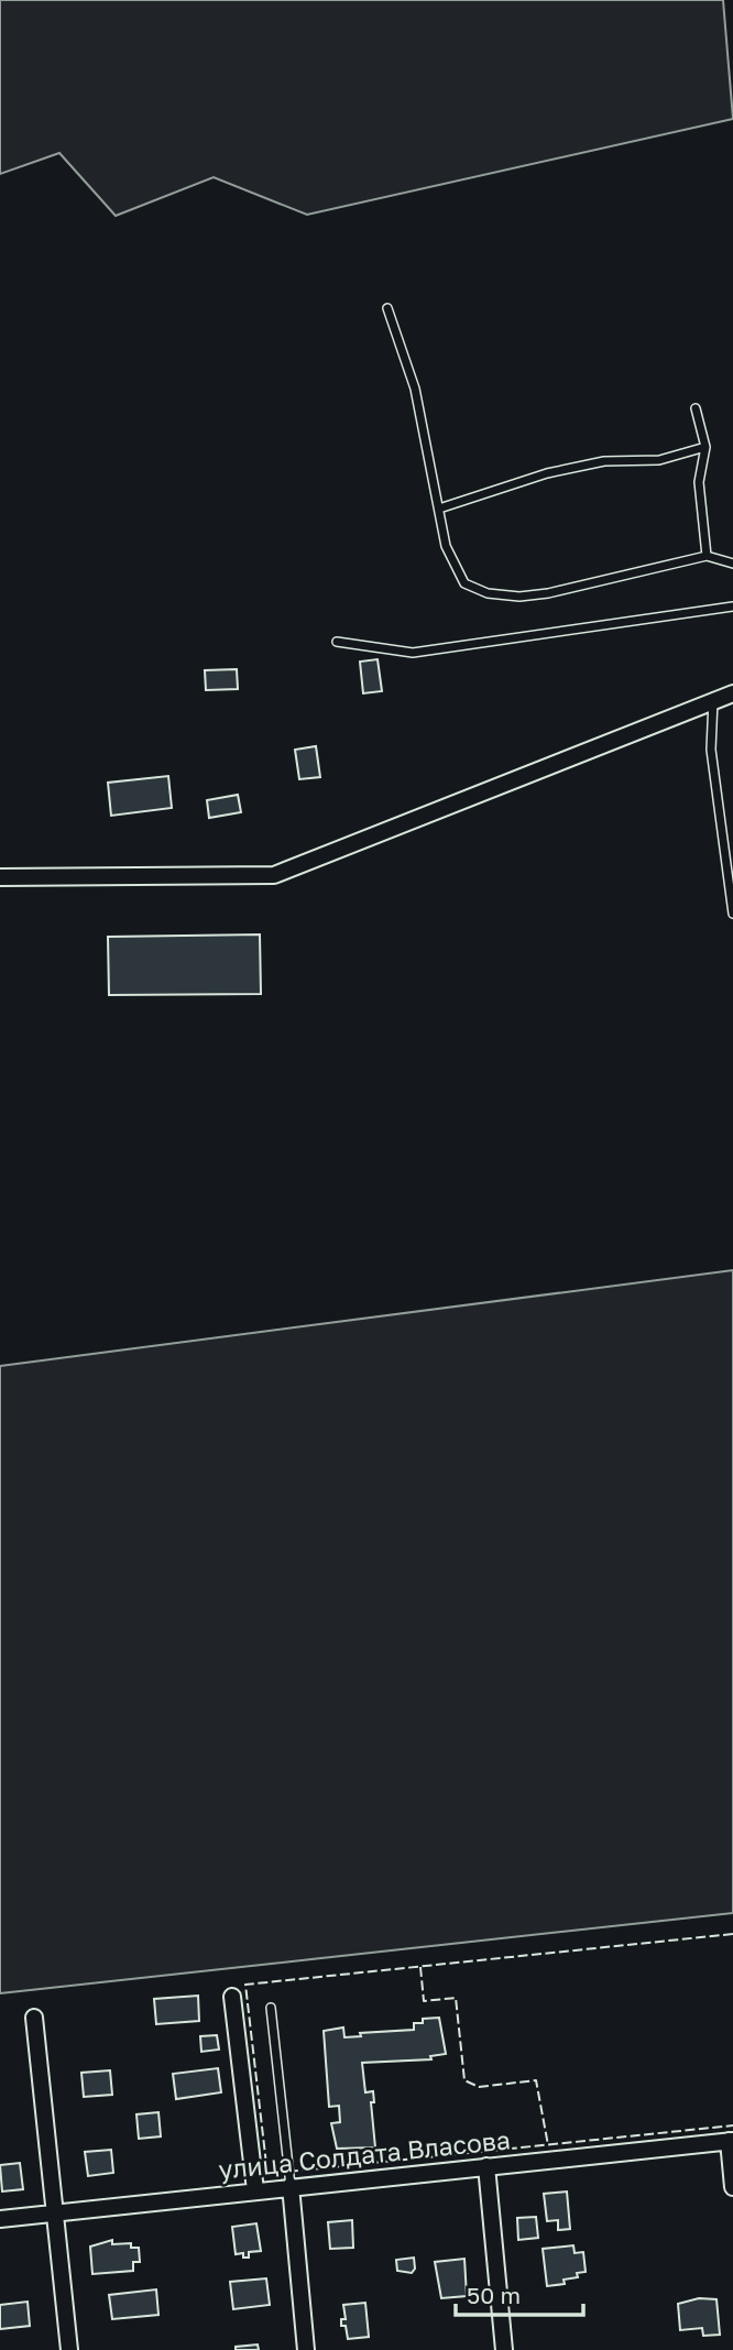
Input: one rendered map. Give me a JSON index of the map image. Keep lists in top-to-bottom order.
{
  "streets": {
    "street": ["улица Солдата Власова"]
  },
  "scale_bar": "50 m"
}
